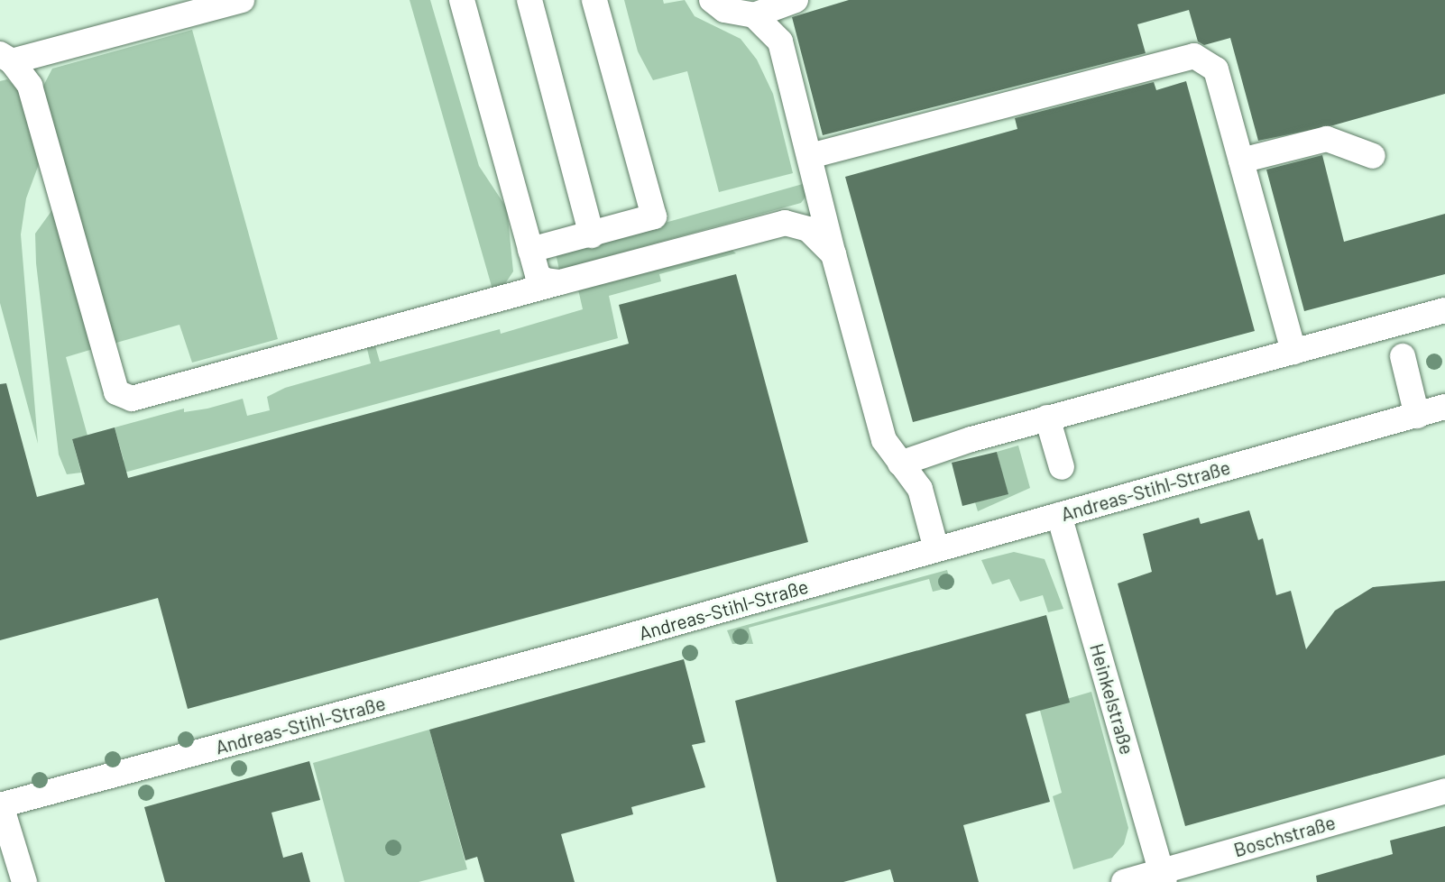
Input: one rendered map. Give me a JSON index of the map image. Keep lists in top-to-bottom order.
{
  "streets": {
    "street": ["Andreas-Stihl-Straße", "Heinkelstraße", "Boschstraße"]
  },
  "crossings": [
    ["Andreas-Stihl-Straße", "Heinkelstraße"],
    ["Heinkelstraße", "Boschstraße"]
  ]
}
